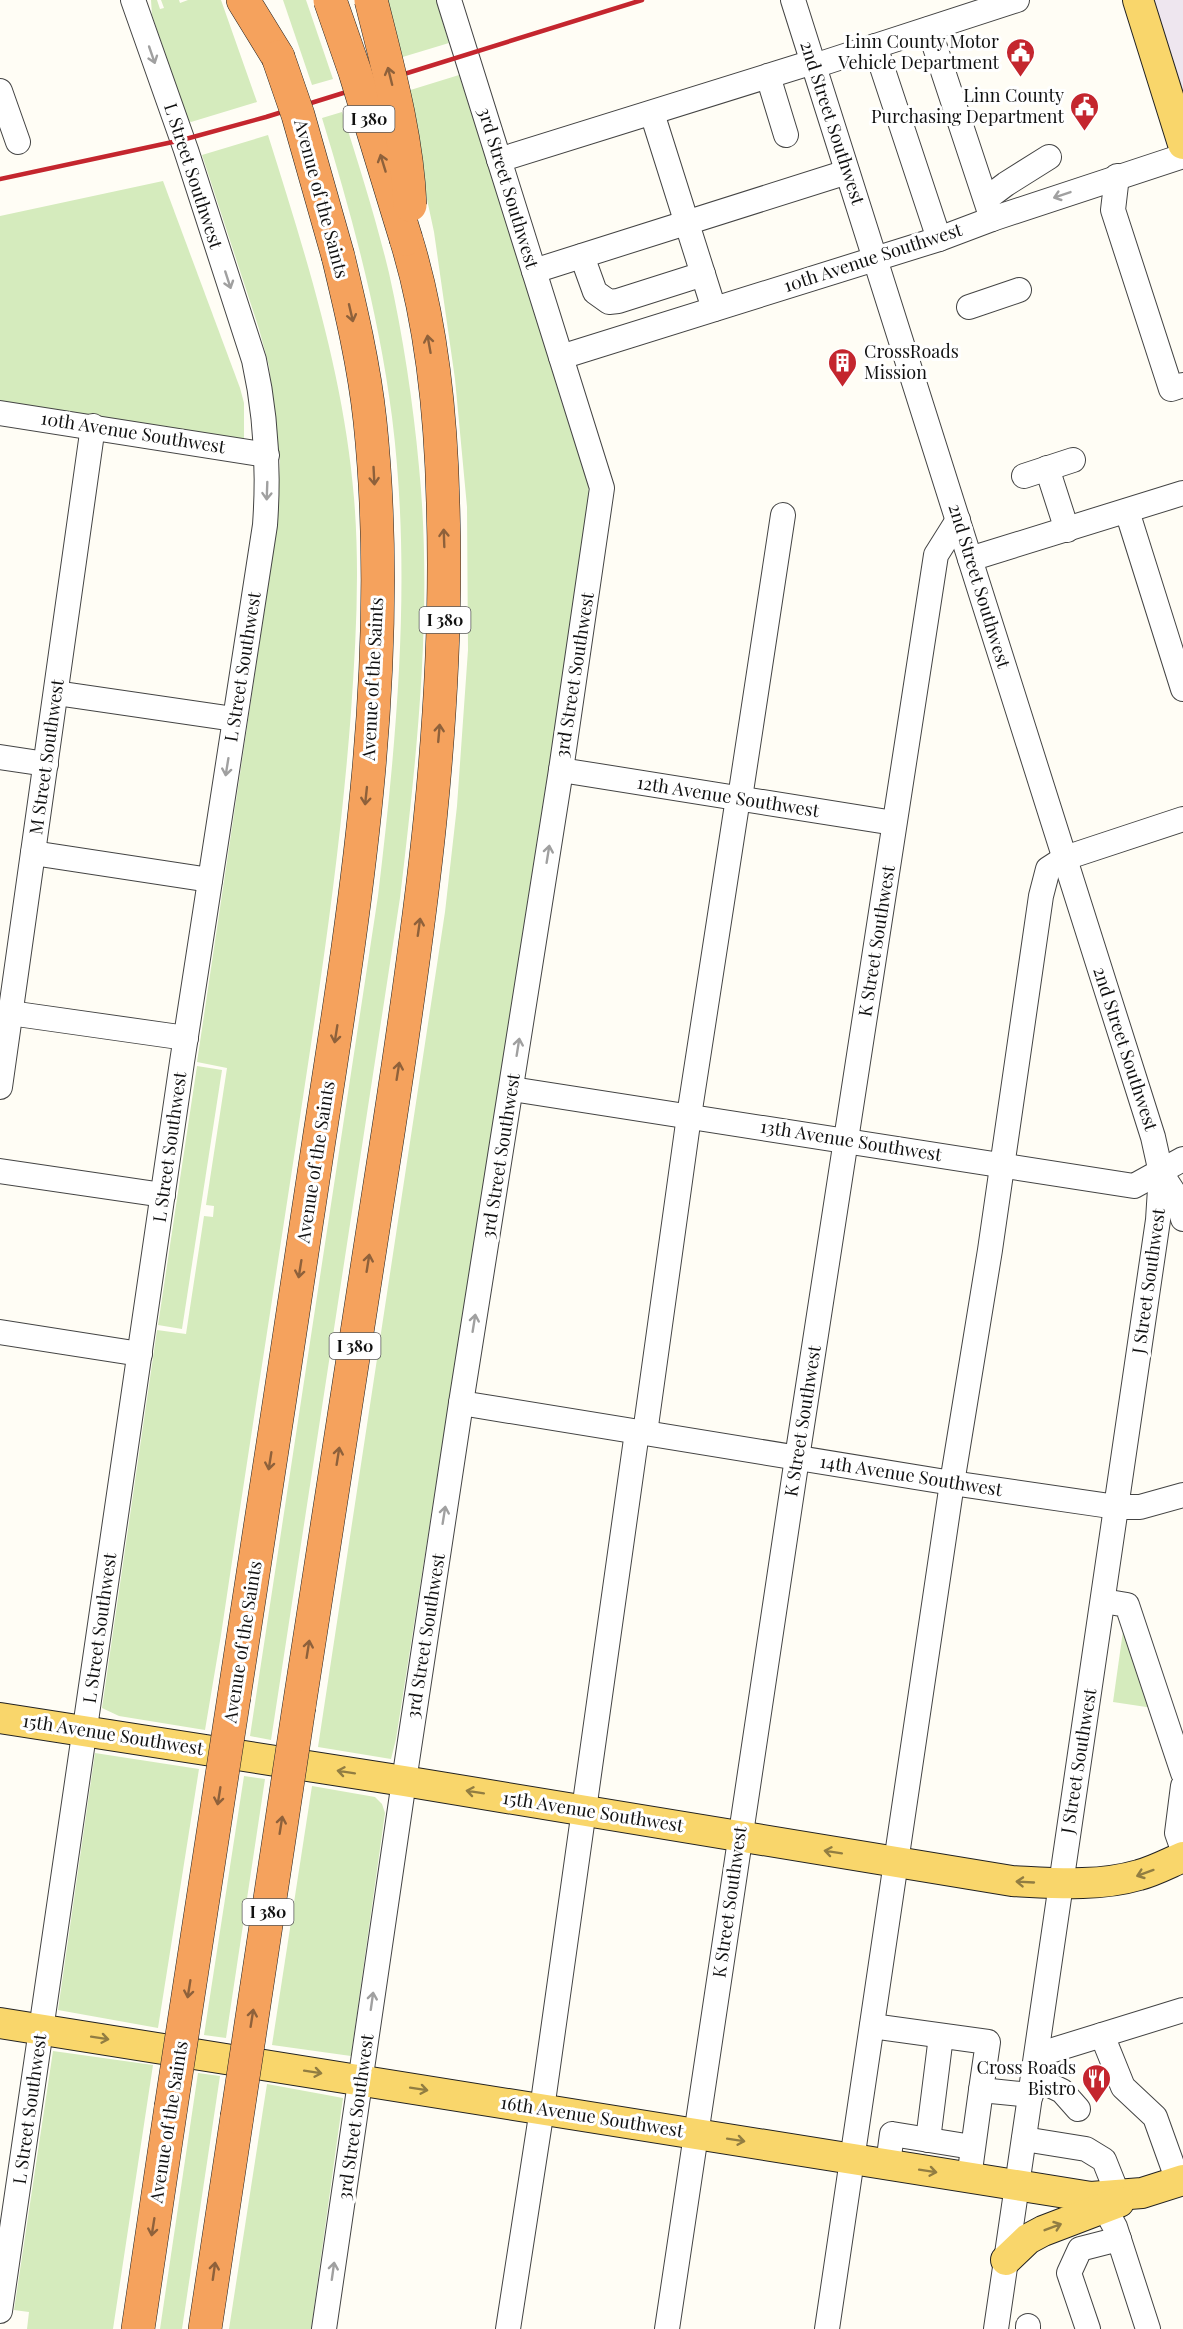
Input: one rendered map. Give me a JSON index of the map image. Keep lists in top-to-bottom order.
{
  "streets": {
    "highway": ["I 380", "Avenue of the Saints"],
    "main road": ["15th Avenue Southwest", "16th Avenue Southwest"],
    "street": [
      "2nd Street Southwest",
      "L Street Southwest",
      "3rd Street Southwest",
      "10th Avenue Southwest",
      "M Street Southwest",
      "12th Avenue Southwest",
      "K Street Southwest",
      "13th Avenue Southwest",
      "J Street Southwest",
      "14th Avenue Southwest"
    ]
  },
  "crossings": [
    ["2nd Street Southwest", "10th Avenue Southwest"],
    ["2nd Street Southwest", "K Street Southwest"],
    ["2nd Street Southwest", "13th Avenue Southwest"],
    ["2nd Street Southwest", "J Street Southwest"],
    ["L Street Southwest", "10th Avenue Southwest"],
    ["L Street Southwest", "15th Avenue Southwest"],
    ["L Street Southwest", "16th Avenue Southwest"],
    ["3rd Street Southwest", "10th Avenue Southwest"],
    ["3rd Street Southwest", "12th Avenue Southwest"],
    ["3rd Street Southwest", "13th Avenue Southwest"],
    ["3rd Street Southwest", "14th Avenue Southwest"],
    ["3rd Street Southwest", "15th Avenue Southwest"],
    ["3rd Street Southwest", "16th Avenue Southwest"],
    ["10th Avenue Southwest", "M Street Southwest"],
    ["12th Avenue Southwest", "K Street Southwest"],
    ["K Street Southwest", "13th Avenue Southwest"],
    ["K Street Southwest", "14th Avenue Southwest"],
    ["K Street Southwest", "15th Avenue Southwest"],
    ["K Street Southwest", "16th Avenue Southwest"],
    ["13th Avenue Southwest", "J Street Southwest"],
    ["J Street Southwest", "14th Avenue Southwest"],
    ["J Street Southwest", "15th Avenue Southwest"],
    ["J Street Southwest", "16th Avenue Southwest"]
  ],
  "one_way": ["L Street Southwest", "15th Avenue Southwest", "16th Avenue Southwest"],
  "places": {
    "public building": ["Linn County Motor Vehicle Department", "Linn County Purchasing Department"],
    "building": ["CrossRoads Mission"],
    "restaurant": ["Cross Roads Bistro"]
  }
}
